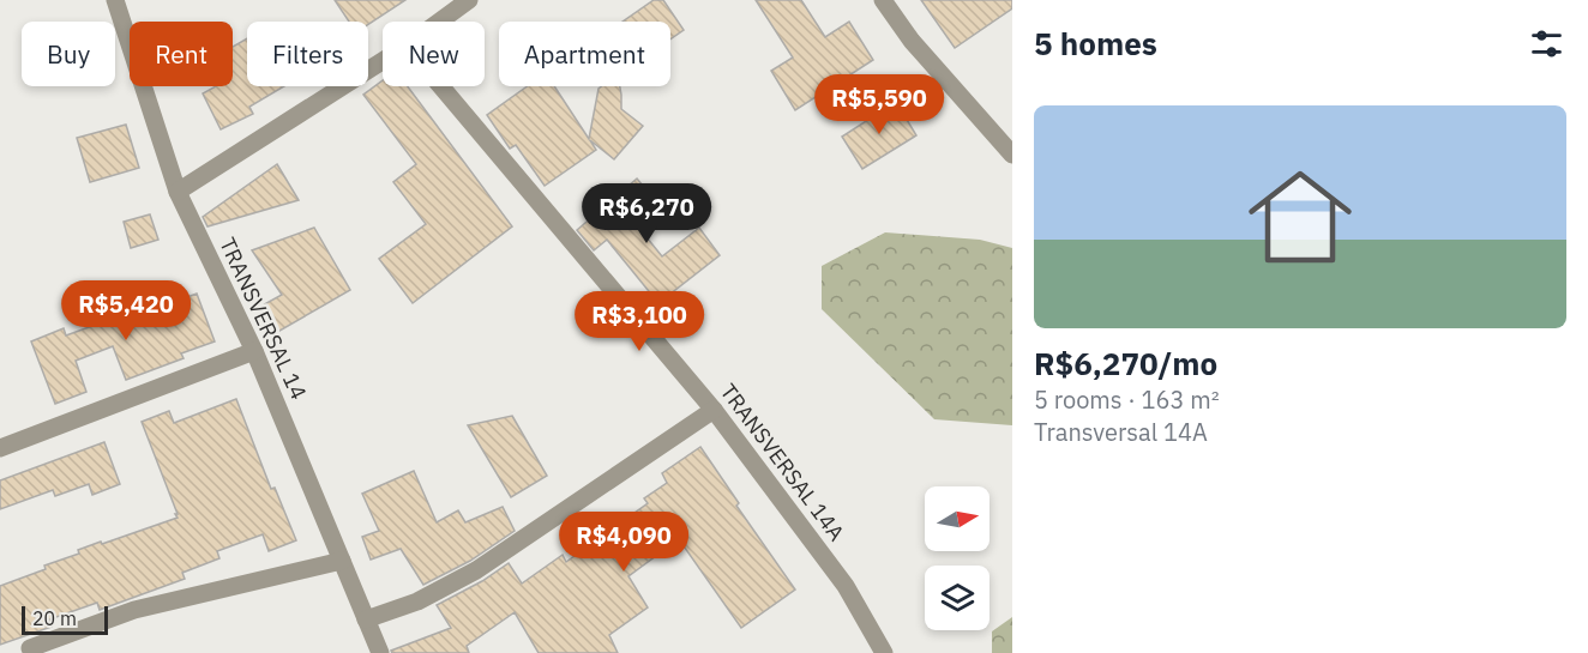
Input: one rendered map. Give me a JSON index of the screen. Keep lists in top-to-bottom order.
{
  "streets": {
    "street": ["TRANSVERSAL 14", "TRANSVERSAL 14A"]
  },
  "scale_bar": "20 m",
  "north": "right",
  "page": {
    "heading": "5 homes",
    "chip": [
      "Buy",
      "Rent",
      "Filters",
      "New",
      "Apartment"
    ],
    "price": [
      "R$5,590",
      "R$6,270",
      "R$5,420",
      "R$3,100",
      "R$4,090"
    ],
    "list": [
      {
        "name": "R$6,270/mo",
        "note": "5 rooms · 163 m² · Transversal 14A"
      }
    ],
    "scale": "20 m"
  }
}
